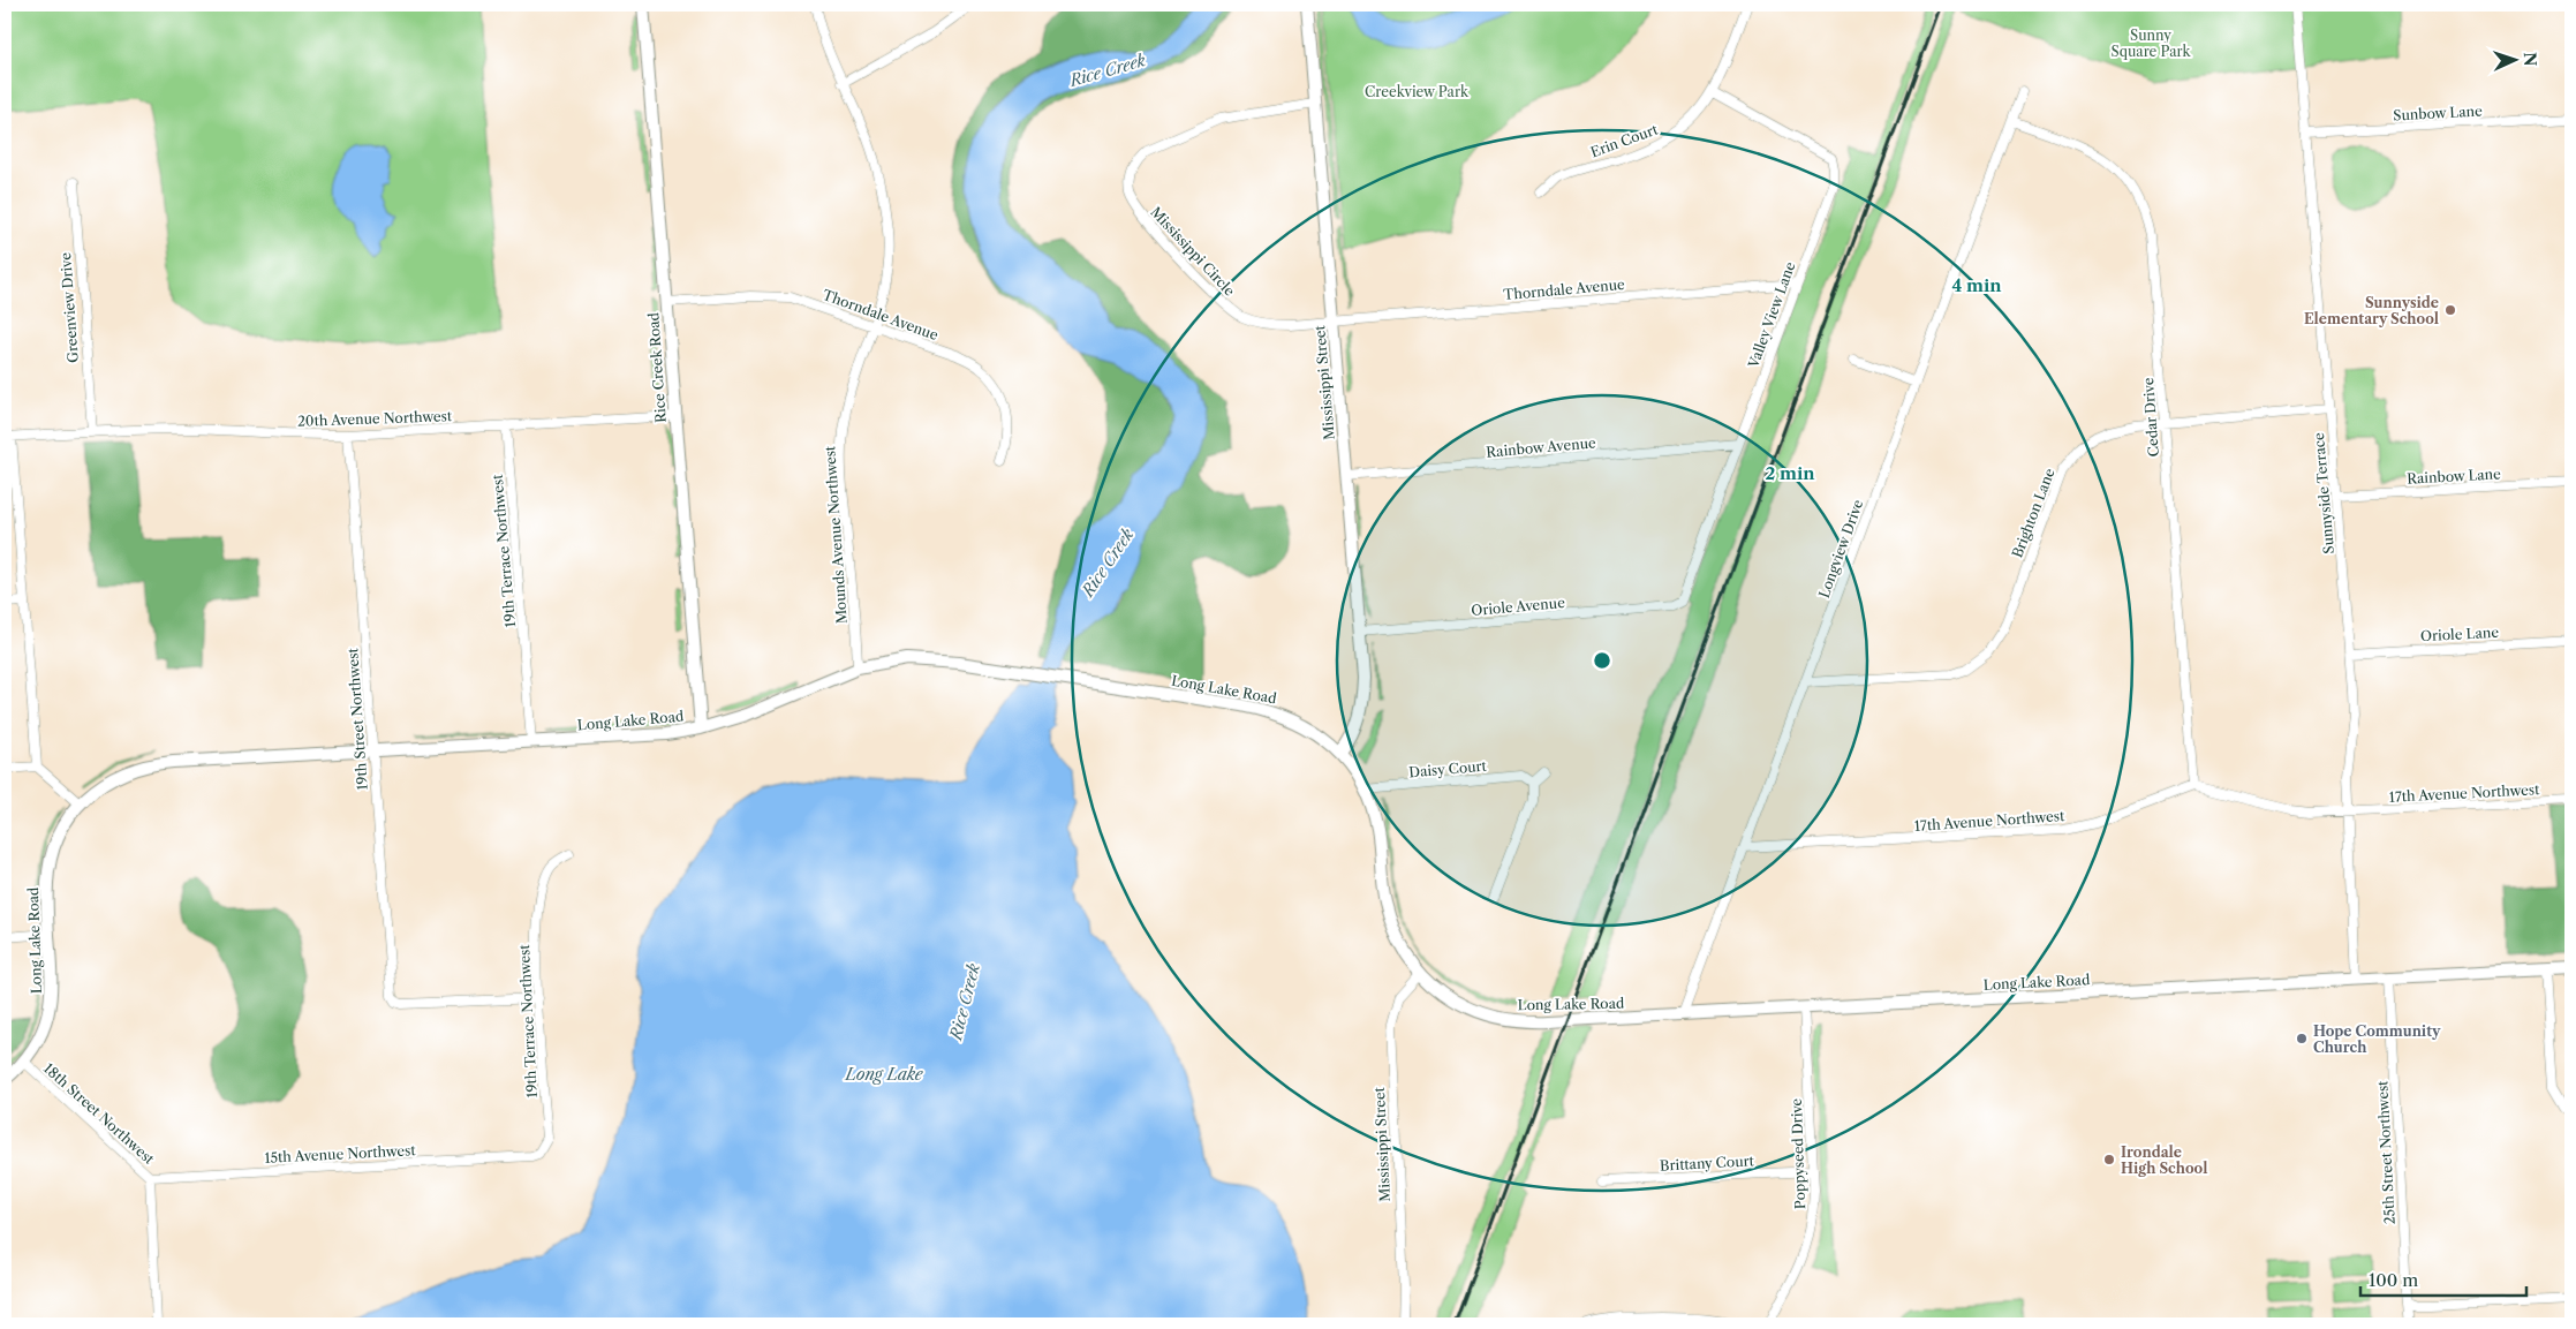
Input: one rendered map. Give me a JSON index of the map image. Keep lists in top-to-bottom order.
{
  "streets": {
    "street": [
      "Sunbow Lane",
      "Erin Court",
      "Mississippi Circle",
      "Thorndale Avenue",
      "Greenview Drive",
      "Valley View Lane",
      "Rice Creek Road",
      "Mississippi Street",
      "Cedar Drive",
      "20th Avenue Northwest",
      "Rainbow Avenue",
      "Rainbow Lane",
      "Sunnyside Terrace",
      "Brighton Lane",
      "Mounds Avenue Northwest",
      "Longview Drive",
      "19th Terrace Northwest",
      "Oriole Avenue",
      "Oriole Lane",
      "Long Lake Road",
      "19th Street Northwest",
      "Daisy Court",
      "17th Avenue Northwest",
      "18th Street Northwest",
      "25th Street Northwest",
      "15th Avenue Northwest",
      "Poppyseed Drive",
      "Brittany Court"
    ]
  },
  "crossings": [
    ["Sunbow Lane", "Sunnyside Terrace"],
    ["Erin Court", "Valley View Lane"],
    ["Mississippi Circle", "Thorndale Avenue"],
    ["Mississippi Circle", "Mississippi Street"],
    ["Thorndale Avenue", "Valley View Lane"],
    ["Thorndale Avenue", "Rice Creek Road"],
    ["Thorndale Avenue", "Mississippi Street"],
    ["Thorndale Avenue", "Mounds Avenue Northwest"],
    ["Greenview Drive", "20th Avenue Northwest"],
    ["Valley View Lane", "Rainbow Avenue"],
    ["Valley View Lane", "Oriole Avenue"],
    ["Rice Creek Road", "20th Avenue Northwest"],
    ["Rice Creek Road", "Long Lake Road"],
    ["Mississippi Street", "Rainbow Avenue"],
    ["Mississippi Street", "Oriole Avenue"],
    ["Mississippi Street", "Long Lake Road"],
    ["Cedar Drive", "Brighton Lane"],
    ["Cedar Drive", "Longview Drive"],
    ["Cedar Drive", "17th Avenue Northwest"],
    ["20th Avenue Northwest", "19th Terrace Northwest"],
    ["20th Avenue Northwest", "19th Street Northwest"],
    ["Rainbow Lane", "Sunnyside Terrace"],
    ["Sunnyside Terrace", "Brighton Lane"],
    ["Sunnyside Terrace", "Oriole Lane"],
    ["Sunnyside Terrace", "Long Lake Road"],
    ["Sunnyside Terrace", "17th Avenue Northwest"],
    ["Brighton Lane", "Longview Drive"],
    ["Mounds Avenue Northwest", "Long Lake Road"],
    ["Longview Drive", "Long Lake Road"],
    ["Longview Drive", "17th Avenue Northwest"],
    ["19th Terrace Northwest", "Long Lake Road"],
    ["19th Terrace Northwest", "19th Street Northwest"],
    ["19th Terrace Northwest", "15th Avenue Northwest"],
    ["Long Lake Road", "19th Street Northwest"],
    ["Long Lake Road", "Daisy Court"],
    ["Long Lake Road", "18th Street Northwest"],
    ["Long Lake Road", "25th Street Northwest"],
    ["Long Lake Road", "Poppyseed Drive"],
    ["18th Street Northwest", "15th Avenue Northwest"],
    ["Poppyseed Drive", "Brittany Court"]
  ],
  "water": ["Rice Creek", "Long Lake"],
  "parks": ["Sunny Square Park", "Creekview Park"],
  "places": ["Sunnyside Elementary School", "Hope Community Church", "Irondale High School"],
  "scale_bar": "100 m",
  "north": "right",
  "rings": ["4 min", "2 min"]
}
